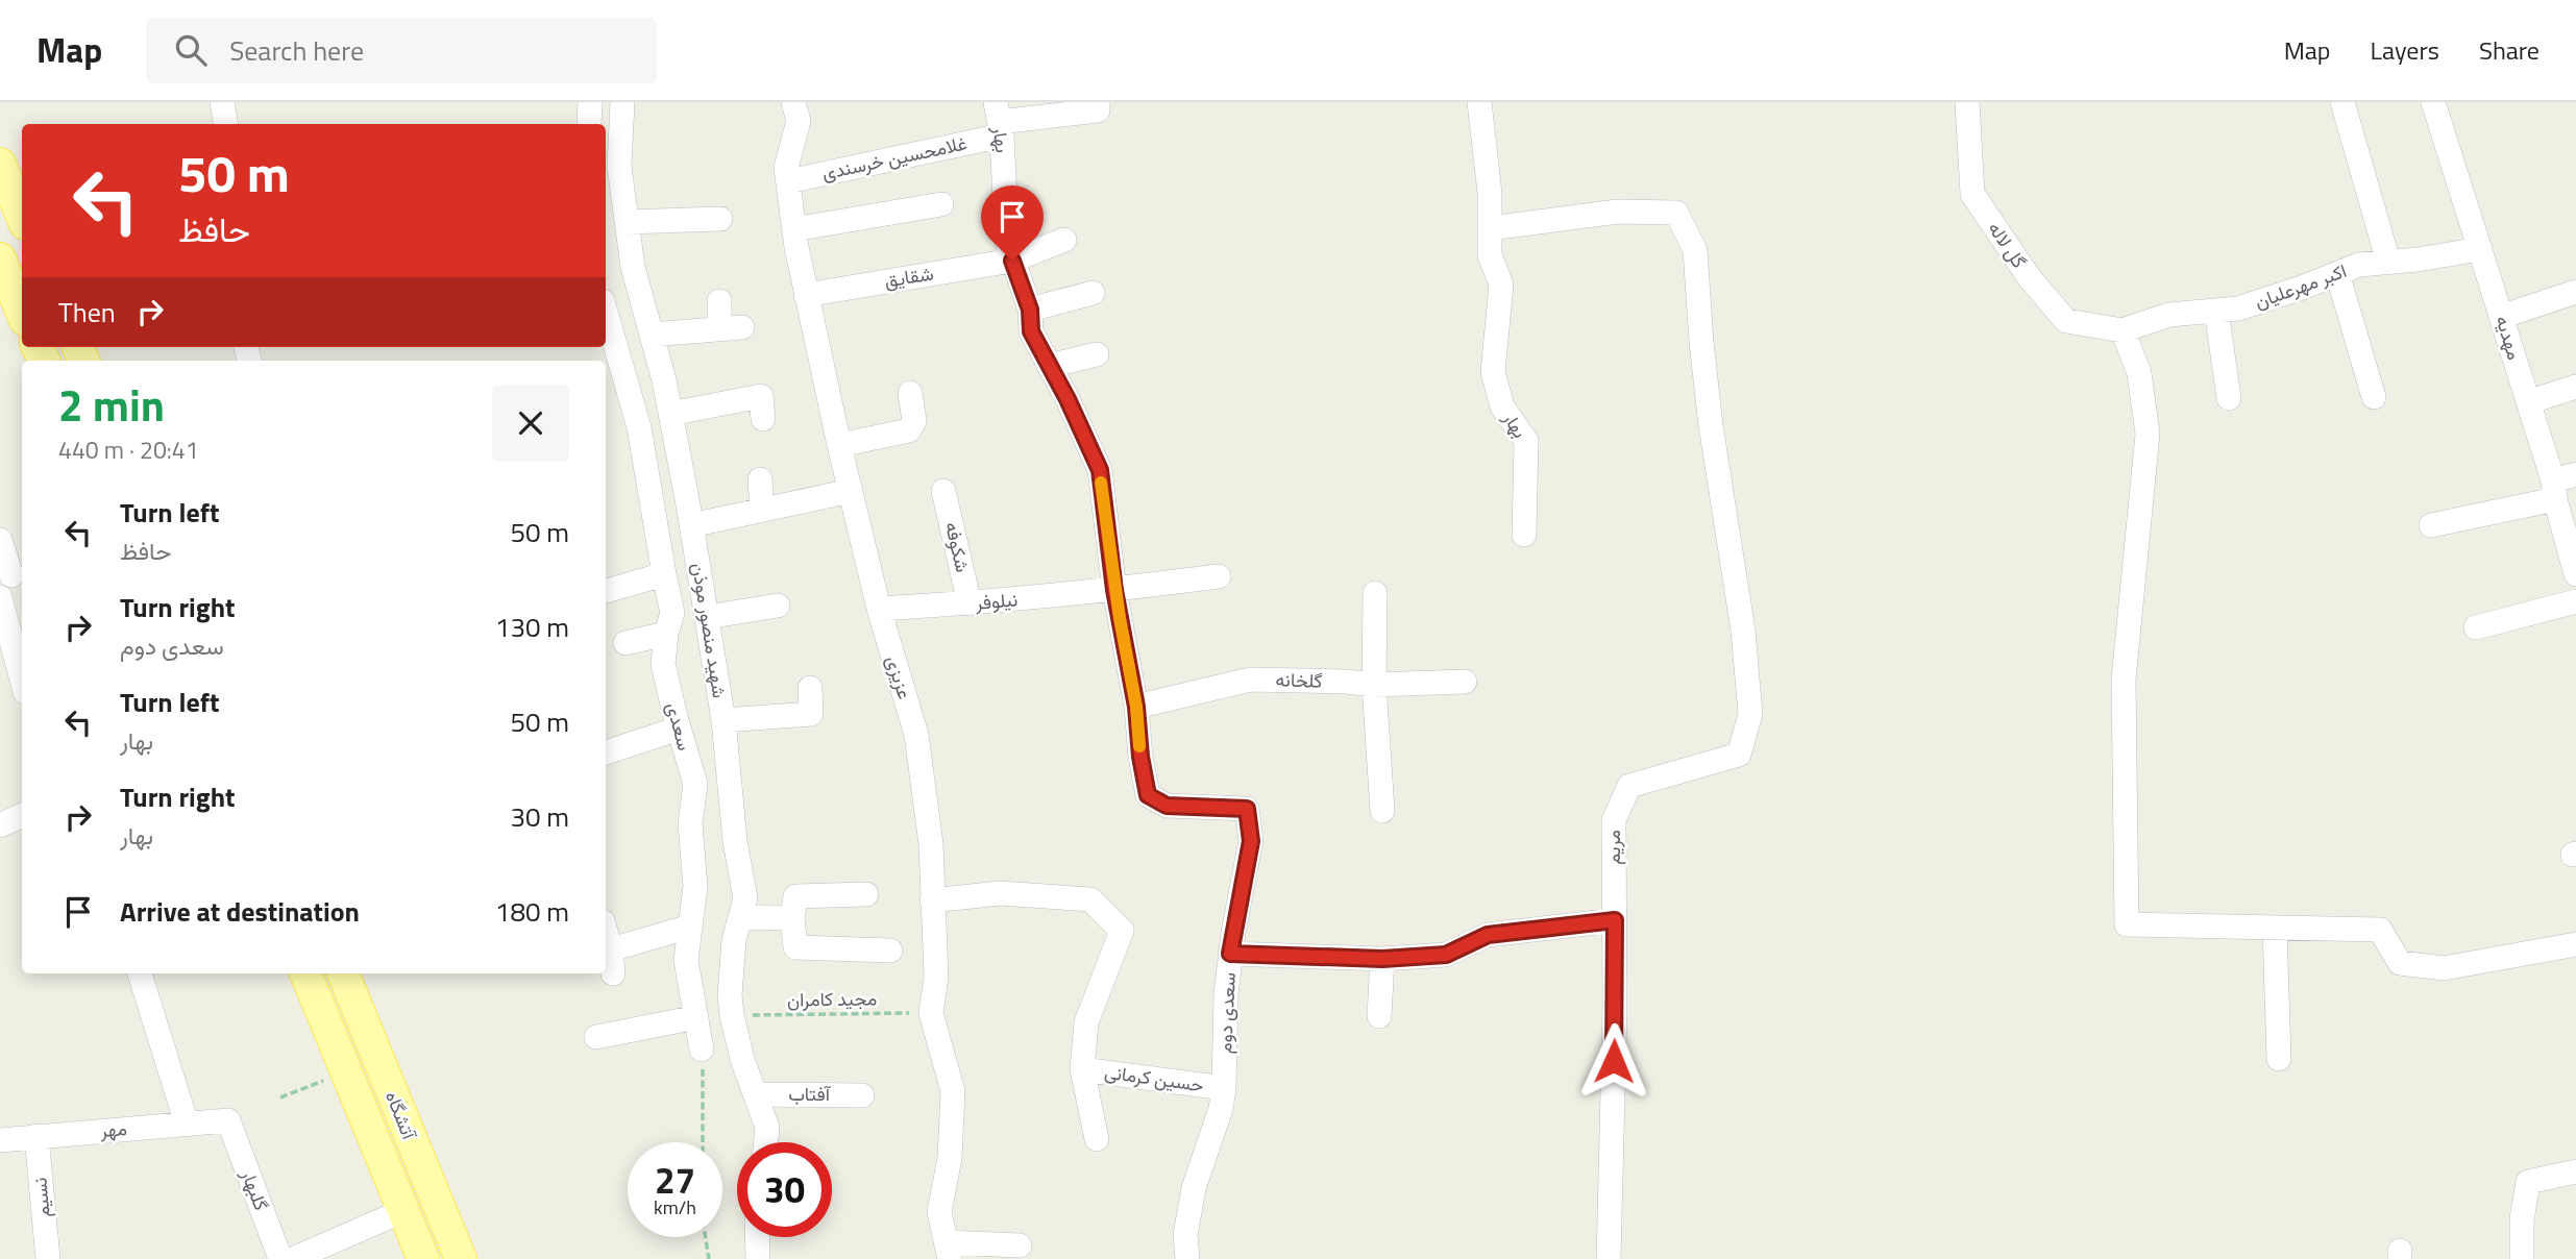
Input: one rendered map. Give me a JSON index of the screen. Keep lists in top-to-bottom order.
{
  "streets": {
    "main road": ["آتشگاه"],
    "street": [
      "بهار",
      "غلامحسین خرسندی",
      "گل لاله",
      "شقایق",
      "اکبر مهرعلیان",
      "مهدیه",
      "شکوفه",
      "نیلوفر",
      "شهید منصور موذن",
      "عزیزی",
      "گلخانه",
      "سعدی",
      "مریم",
      "سعدی دوم",
      "حسین کرمانی",
      "آفتاب",
      "مهر",
      "گلبهار",
      "نسیم"
    ],
    "path": ["مجید کامران"]
  },
  "crossings": [
    ["بهار", "غلامحسین خرسندی"],
    ["بهار", "شقایق"],
    ["بهار", "نیلوفر"],
    ["بهار", "گلخانه"],
    ["بهار", "مریم"],
    ["بهار", "سعدی دوم"],
    ["غلامحسین خرسندی", "عزیزی"],
    ["گل لاله", "اکبر مهرعلیان"],
    ["شقایق", "عزیزی"],
    ["اکبر مهرعلیان", "مهدیه"],
    ["شکوفه", "نیلوفر"],
    ["نیلوفر", "عزیزی"],
    ["شهید منصور موذن", "مجید کامران"],
    ["شهید منصور موذن", "آفتاب"],
    ["عزیزی", "مجید کامران"],
    ["عزیزی", "حسین کرمانی"],
    ["سعدی دوم", "حسین کرمانی"],
    ["مهر", "گلبهار"],
    ["مهر", "نسیم"]
  ],
  "page": {
    "header": "Map",
    "search": "Search here",
    "nav": ["Map", "Layers", "Share"],
    "turn": ["50 m", "حافظ"],
    "then": "Then",
    "heading": ["2 min", "440 m · 20:41"],
    "list": [
      {
        "name": "Turn left",
        "note": "حافظ",
        "value": "50 m"
      },
      {
        "name": "Turn right",
        "note": "سعدی دوم",
        "value": "130 m"
      },
      {
        "name": "Turn left",
        "note": "بهار",
        "value": "50 m"
      },
      {
        "name": "Turn right",
        "note": "بهار",
        "value": "30 m"
      },
      {
        "name": "Arrive at destination",
        "value": "180 m"
      }
    ],
    "speed": "27 km/h",
    "limit": "30"
  }
}
